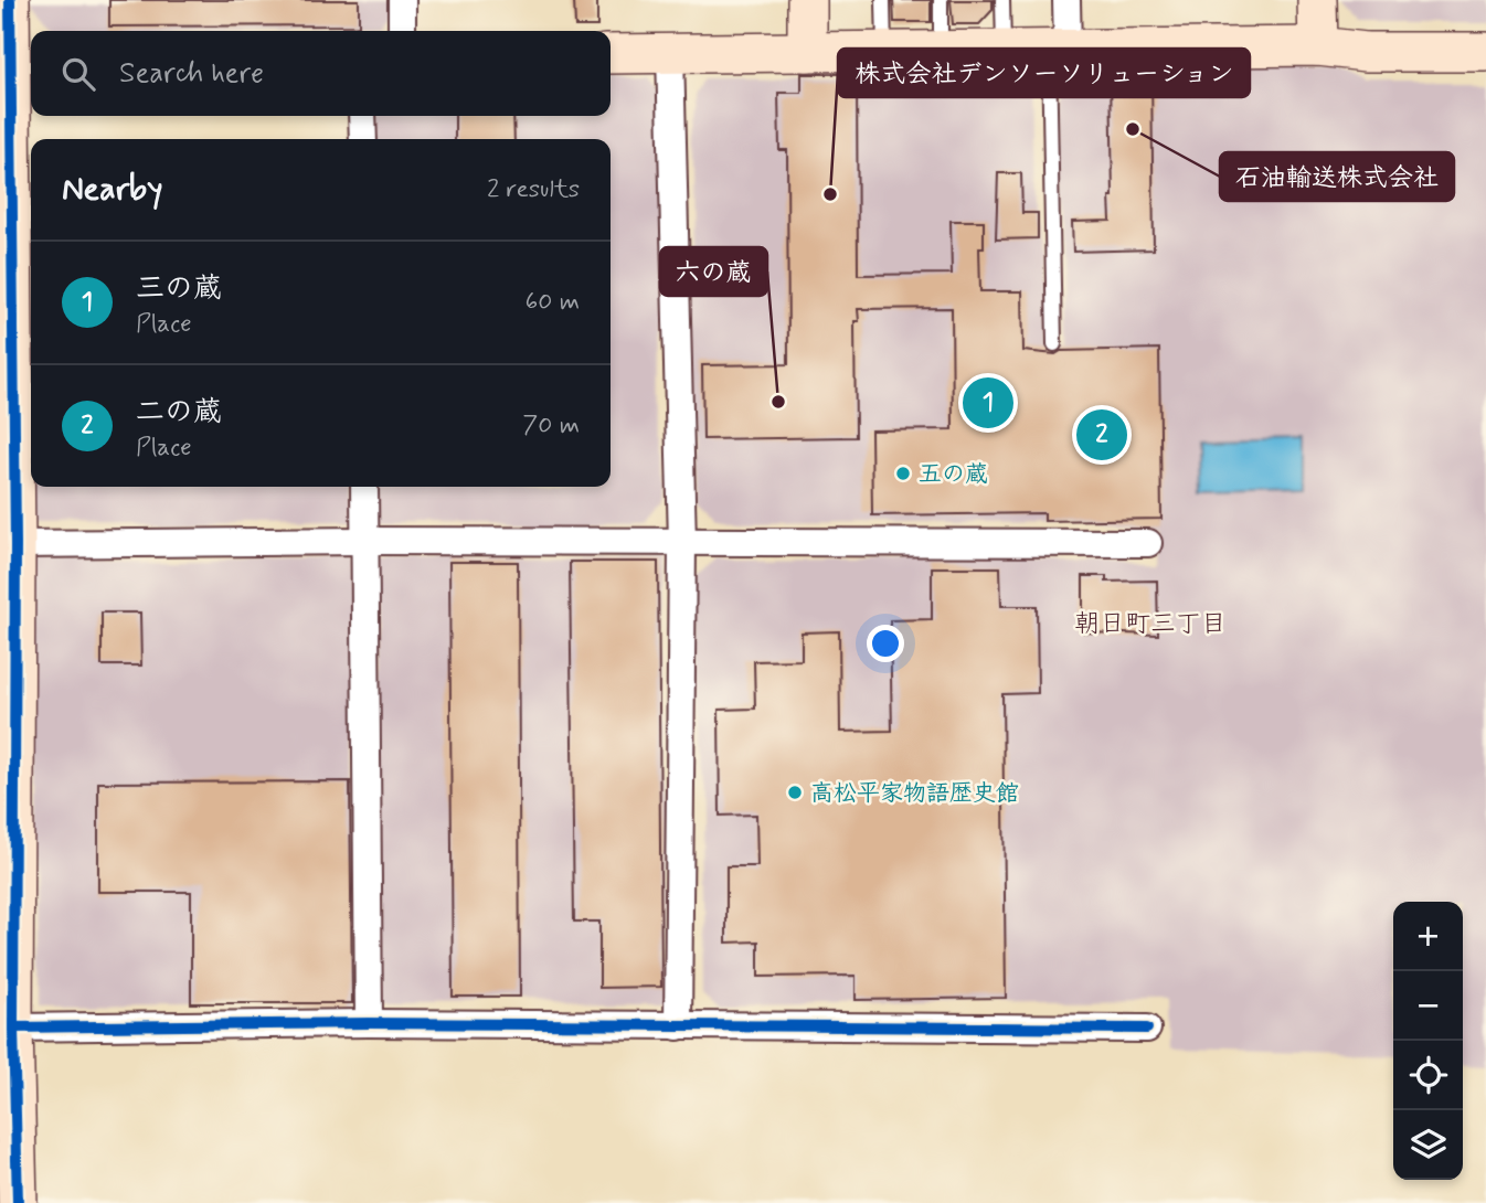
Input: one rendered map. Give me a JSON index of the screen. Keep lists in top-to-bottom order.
{
  "districts": ["朝日町三丁目"],
  "places": [
    "石油輸送株式会社",
    "株式会社デンソーソリューション",
    "六の蔵",
    "五の蔵",
    "高松平家物語歴史館"
  ],
  "page": {
    "search": "Search here",
    "heading": ["Nearby", "2 results"],
    "list": [
      {
        "mark": "1",
        "name": "三の蔵",
        "note": "Place",
        "value": "60 m"
      },
      {
        "mark": "2",
        "name": "二の蔵",
        "note": "Place",
        "value": "70 m"
      }
    ],
    "pins": ["1", "2"],
    "map_buttons": ["+", "−"]
  }
}
